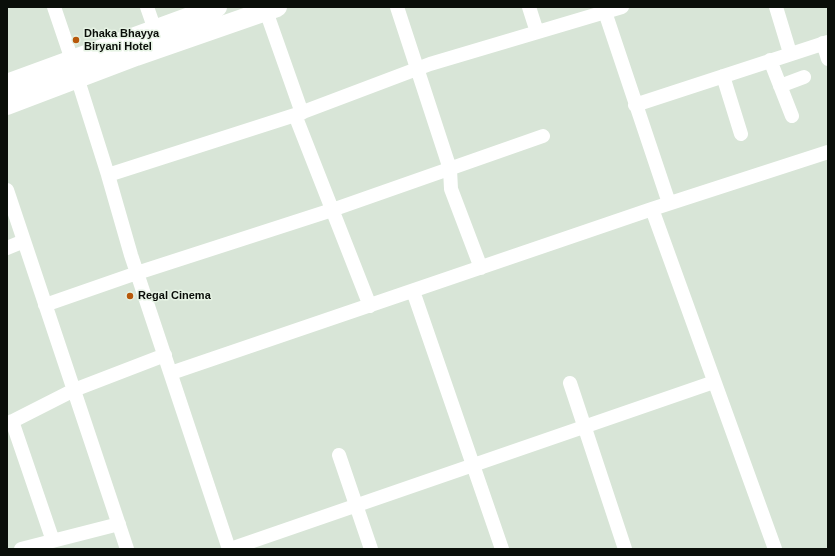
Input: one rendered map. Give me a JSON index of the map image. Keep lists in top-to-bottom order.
{
  "places": ["Dhaka Bhayya Biryani Hotel", "Regal Cinema"]
}
